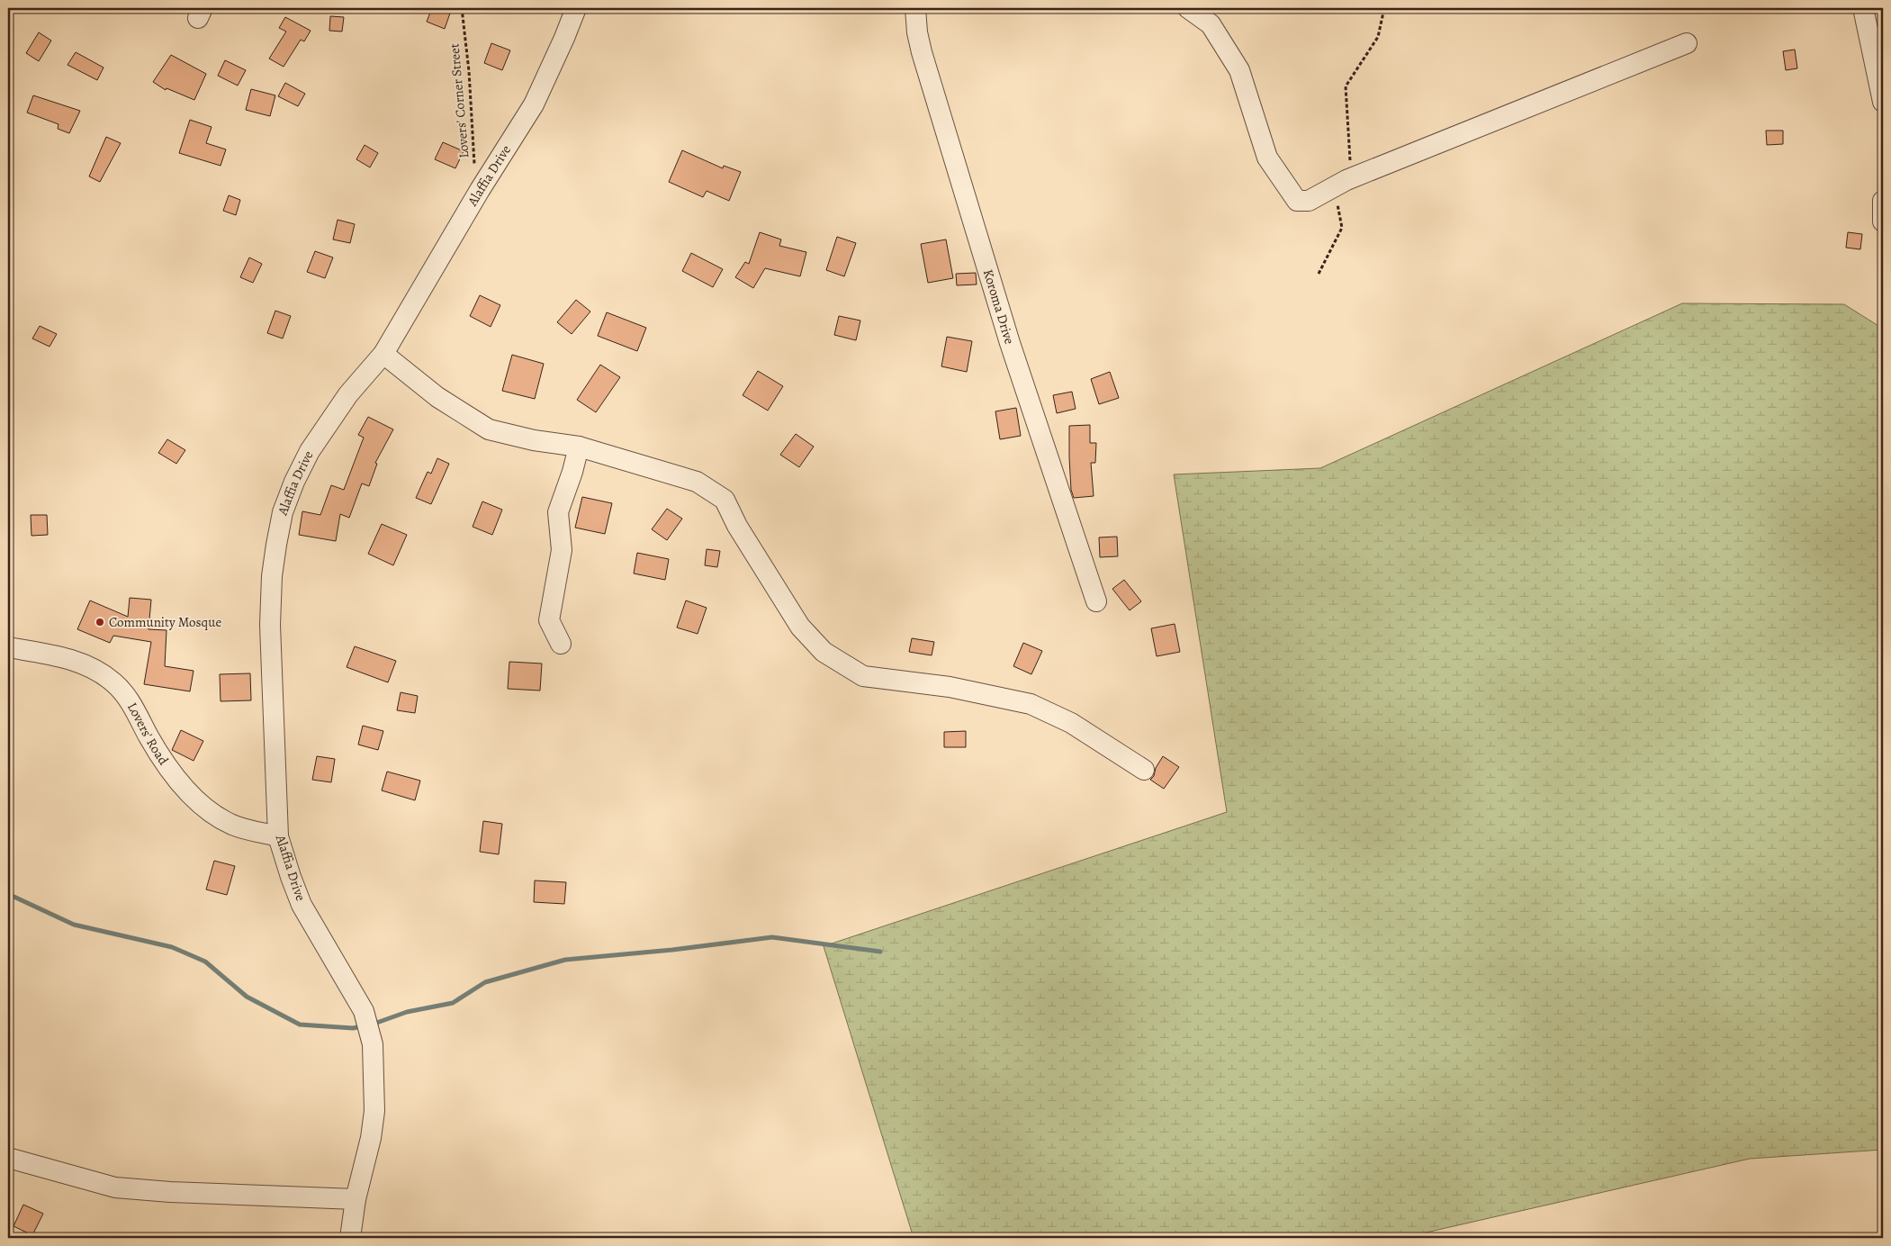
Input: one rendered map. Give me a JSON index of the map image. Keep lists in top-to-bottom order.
{
  "streets": {
    "street": ["Alaffia Drive", "Koroma Drive", "Lovers' Road"],
    "path": ["Lovers' Corner Street"]
  },
  "crossings": [
    ["Lovers' Corner Street", "Alaffia Drive"],
    ["Alaffia Drive", "Lovers' Road"]
  ],
  "places": ["Community Mosque"]
}
